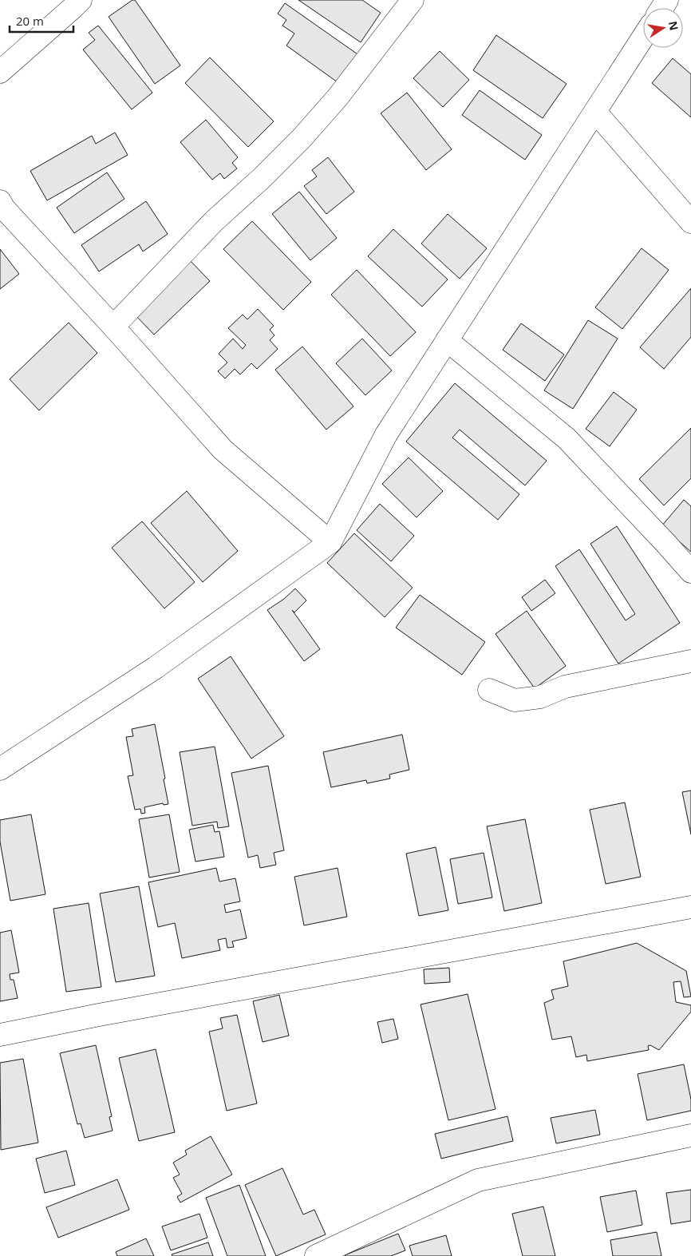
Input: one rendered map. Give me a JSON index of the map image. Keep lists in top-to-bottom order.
{
  "scale_bar": "20 m",
  "north": "right"
}
